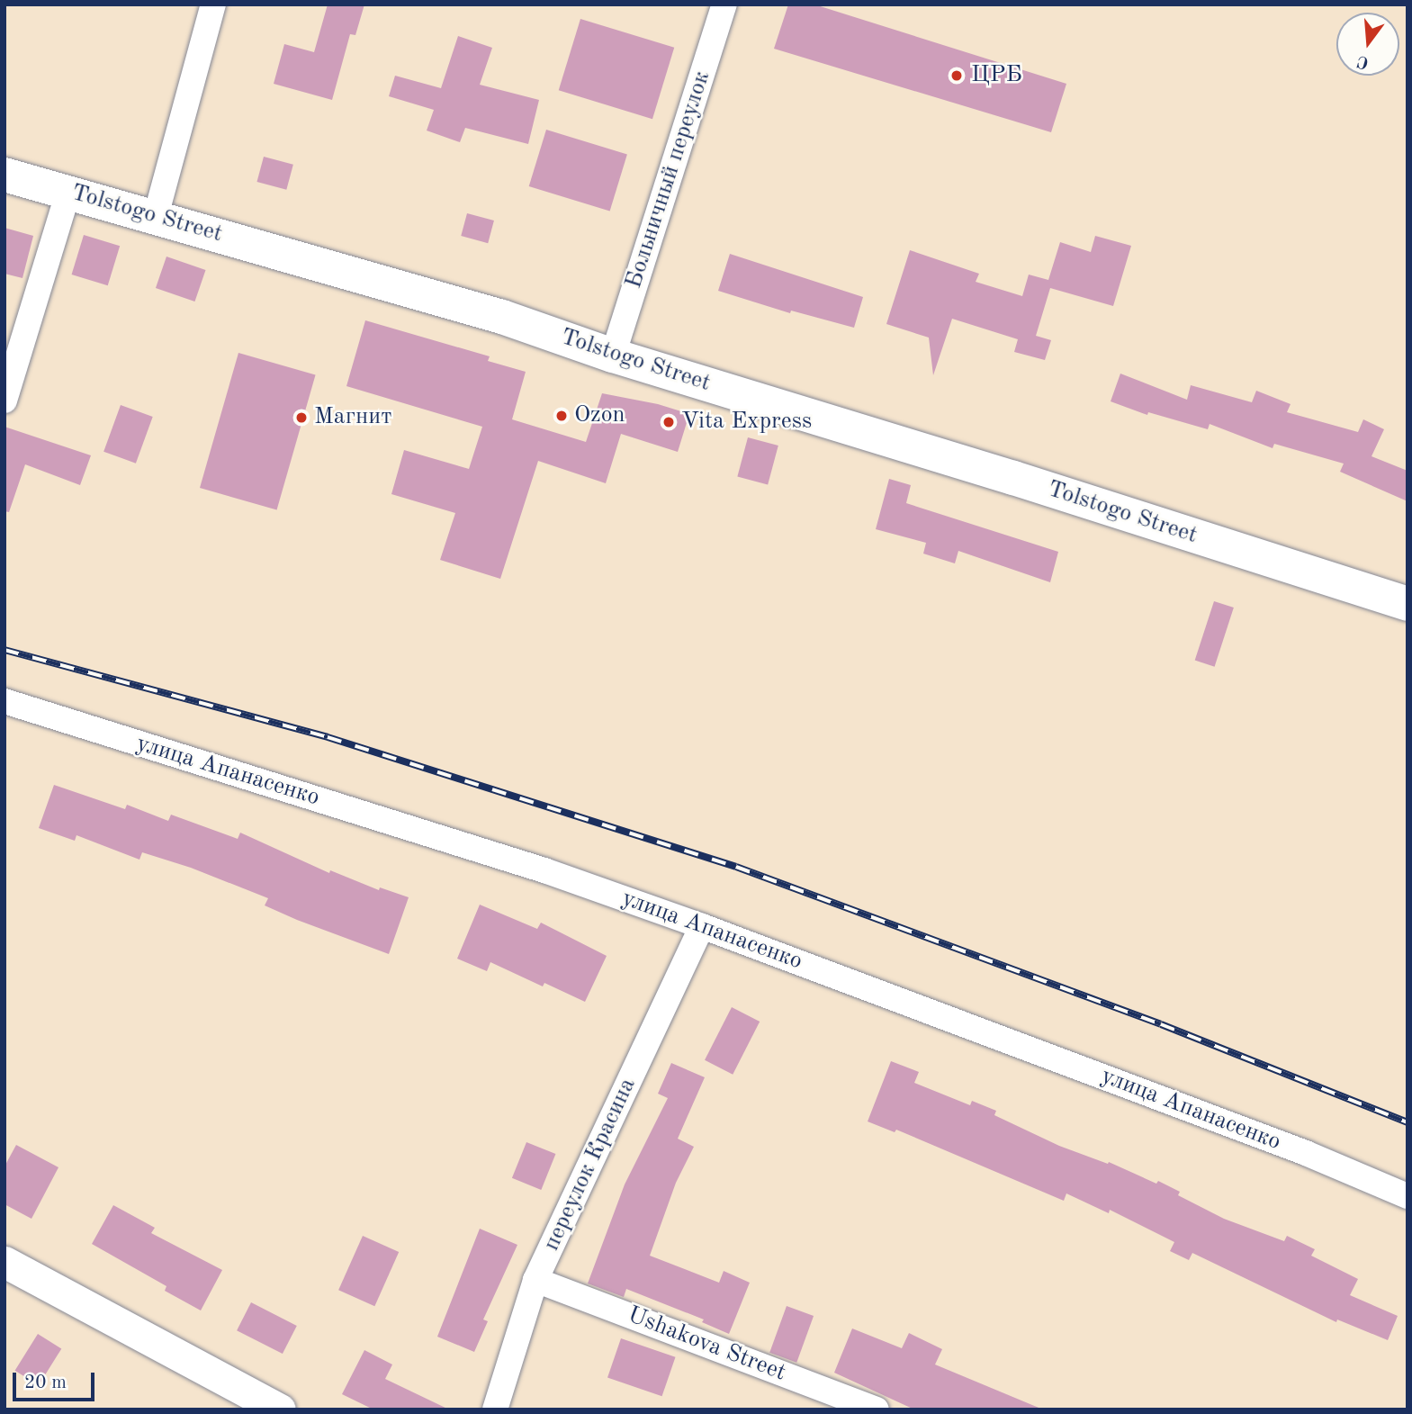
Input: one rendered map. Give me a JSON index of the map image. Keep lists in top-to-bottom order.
{
  "streets": {
    "main road": ["Tolstogo Street"],
    "street": [
      "Больничный переулок",
      "улица Апанасенко",
      "переулок Красина",
      "Ushakova Street"
    ]
  },
  "crossings": [
    ["Больничный переулок", "Tolstogo Street"],
    ["улица Апанасенко", "переулок Красина"],
    ["переулок Красина", "Ushakova Street"]
  ],
  "places": [
    "ЦРБ",
    "Ozon",
    "Магнит",
    "Vita Express"
  ],
  "scale_bar": "20 m",
  "north": "bottom"
}
